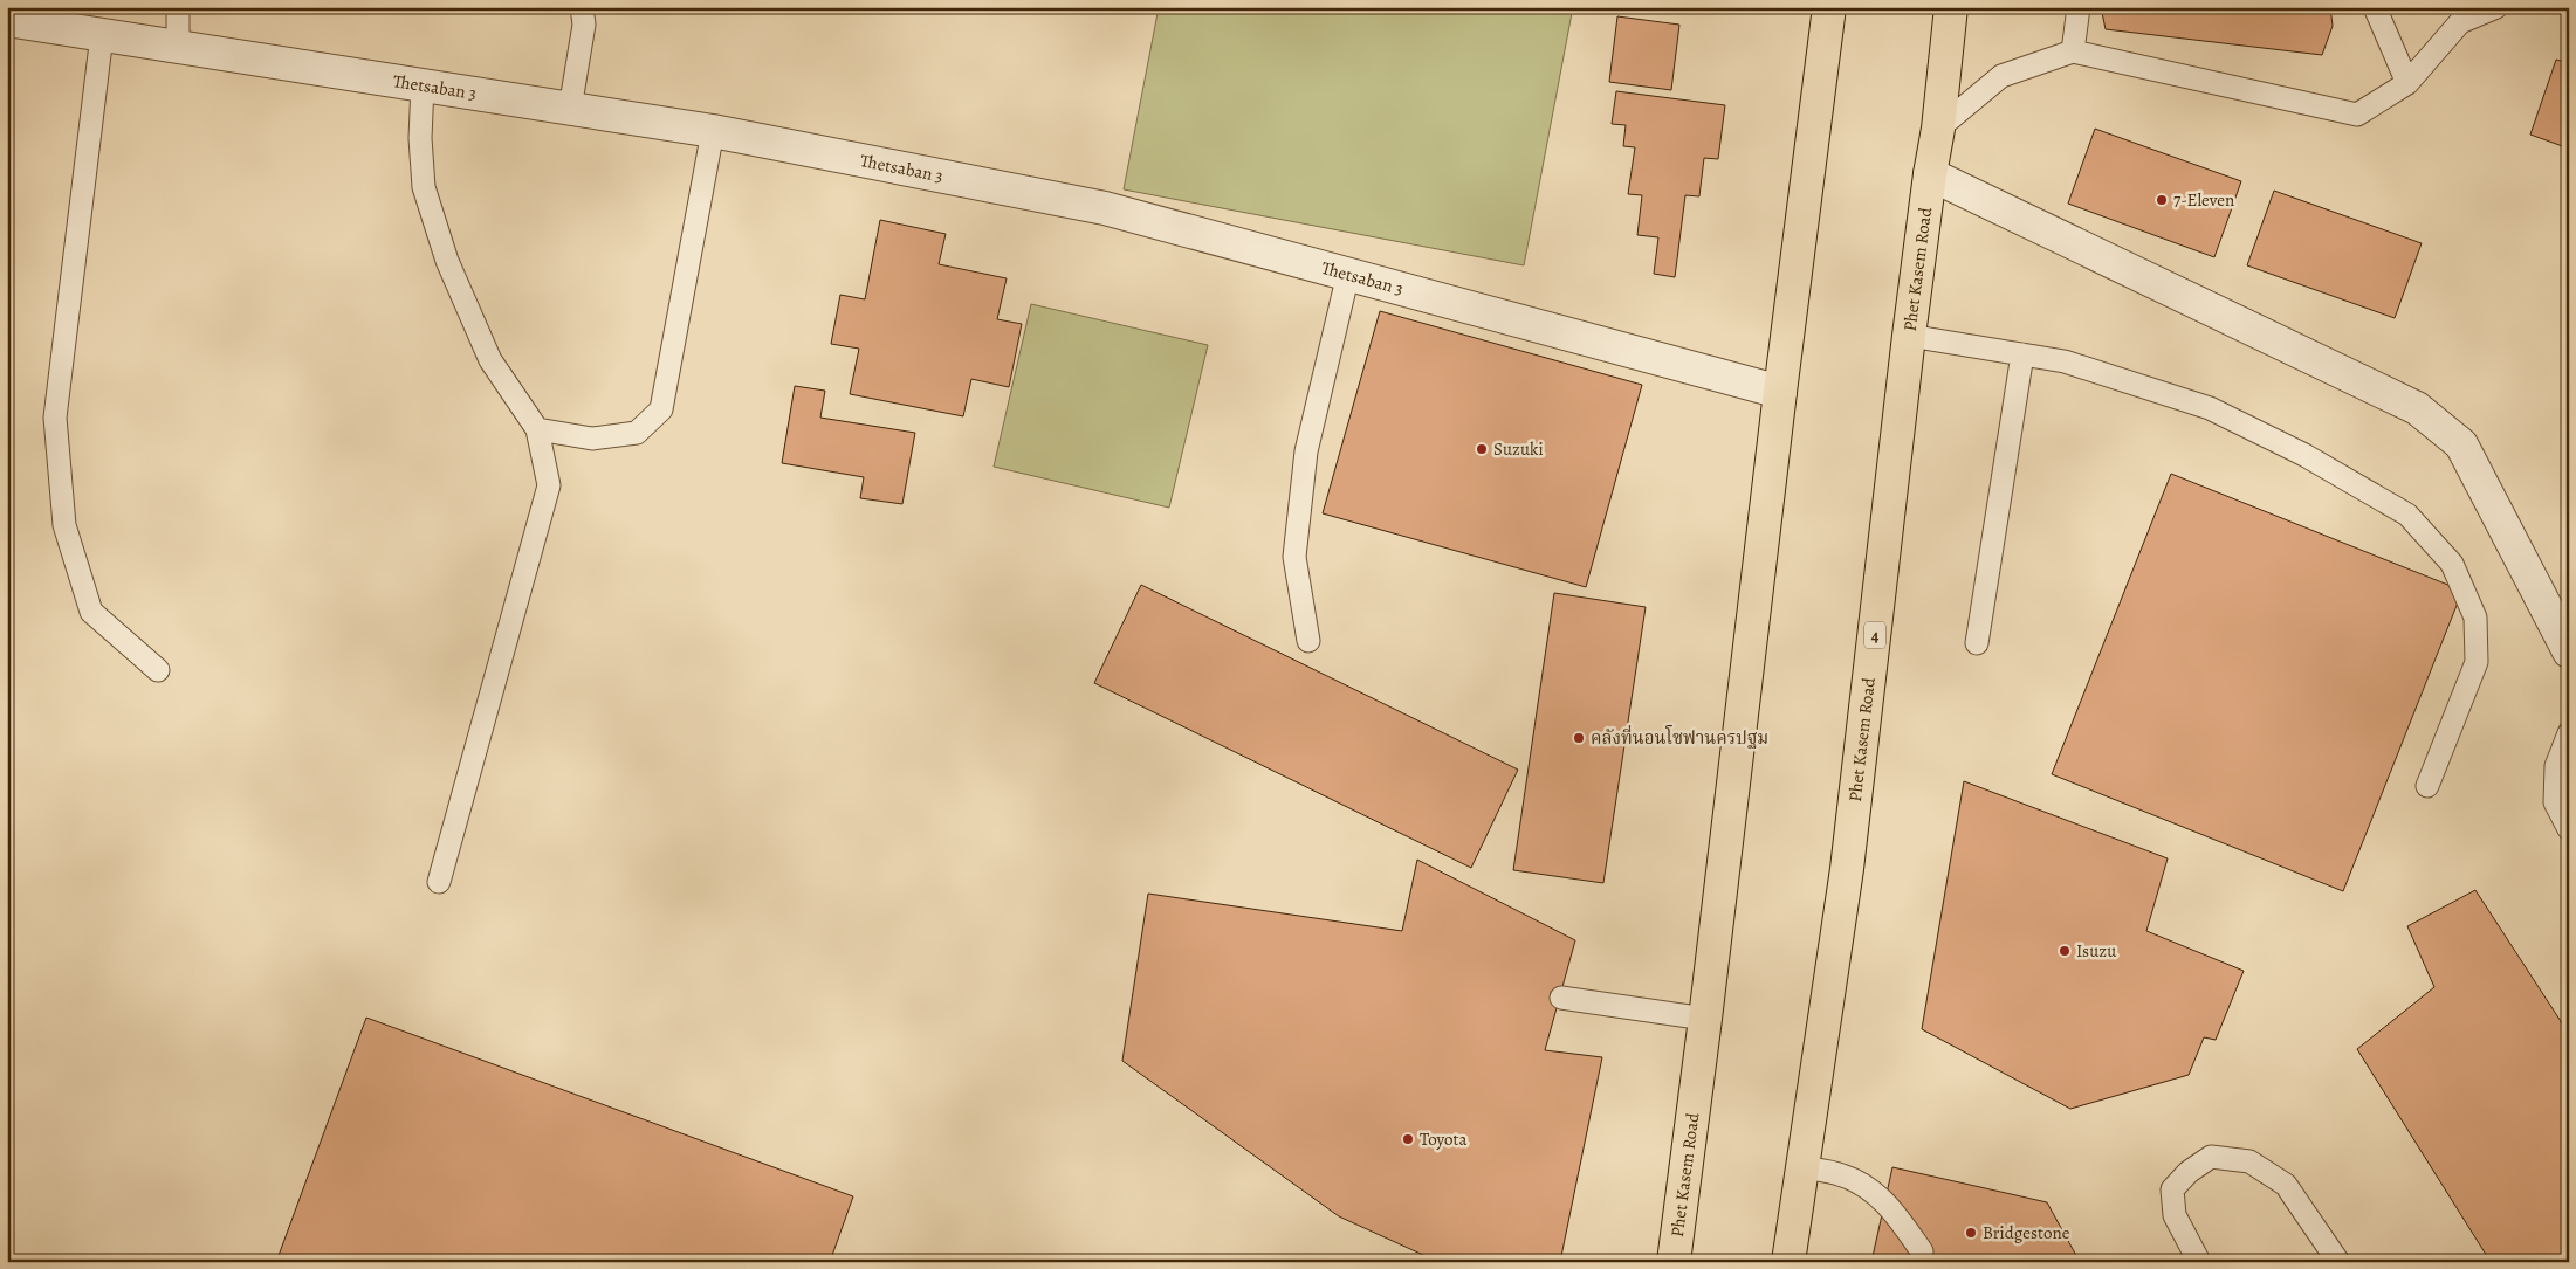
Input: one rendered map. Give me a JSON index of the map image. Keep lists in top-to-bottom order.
{
  "streets": {
    "highway": ["Phet Kasem Road", "4"],
    "street": ["Thetsaban 3"]
  },
  "crossings": [
    ["Thetsaban 3", "Phet Kasem Road"]
  ],
  "places": [
    "7-Eleven",
    "Suzuki",
    "คลังที่นอนโซฟานครปฐม",
    "Isuzu",
    "Toyota",
    "Bridgestone"
  ]
}
